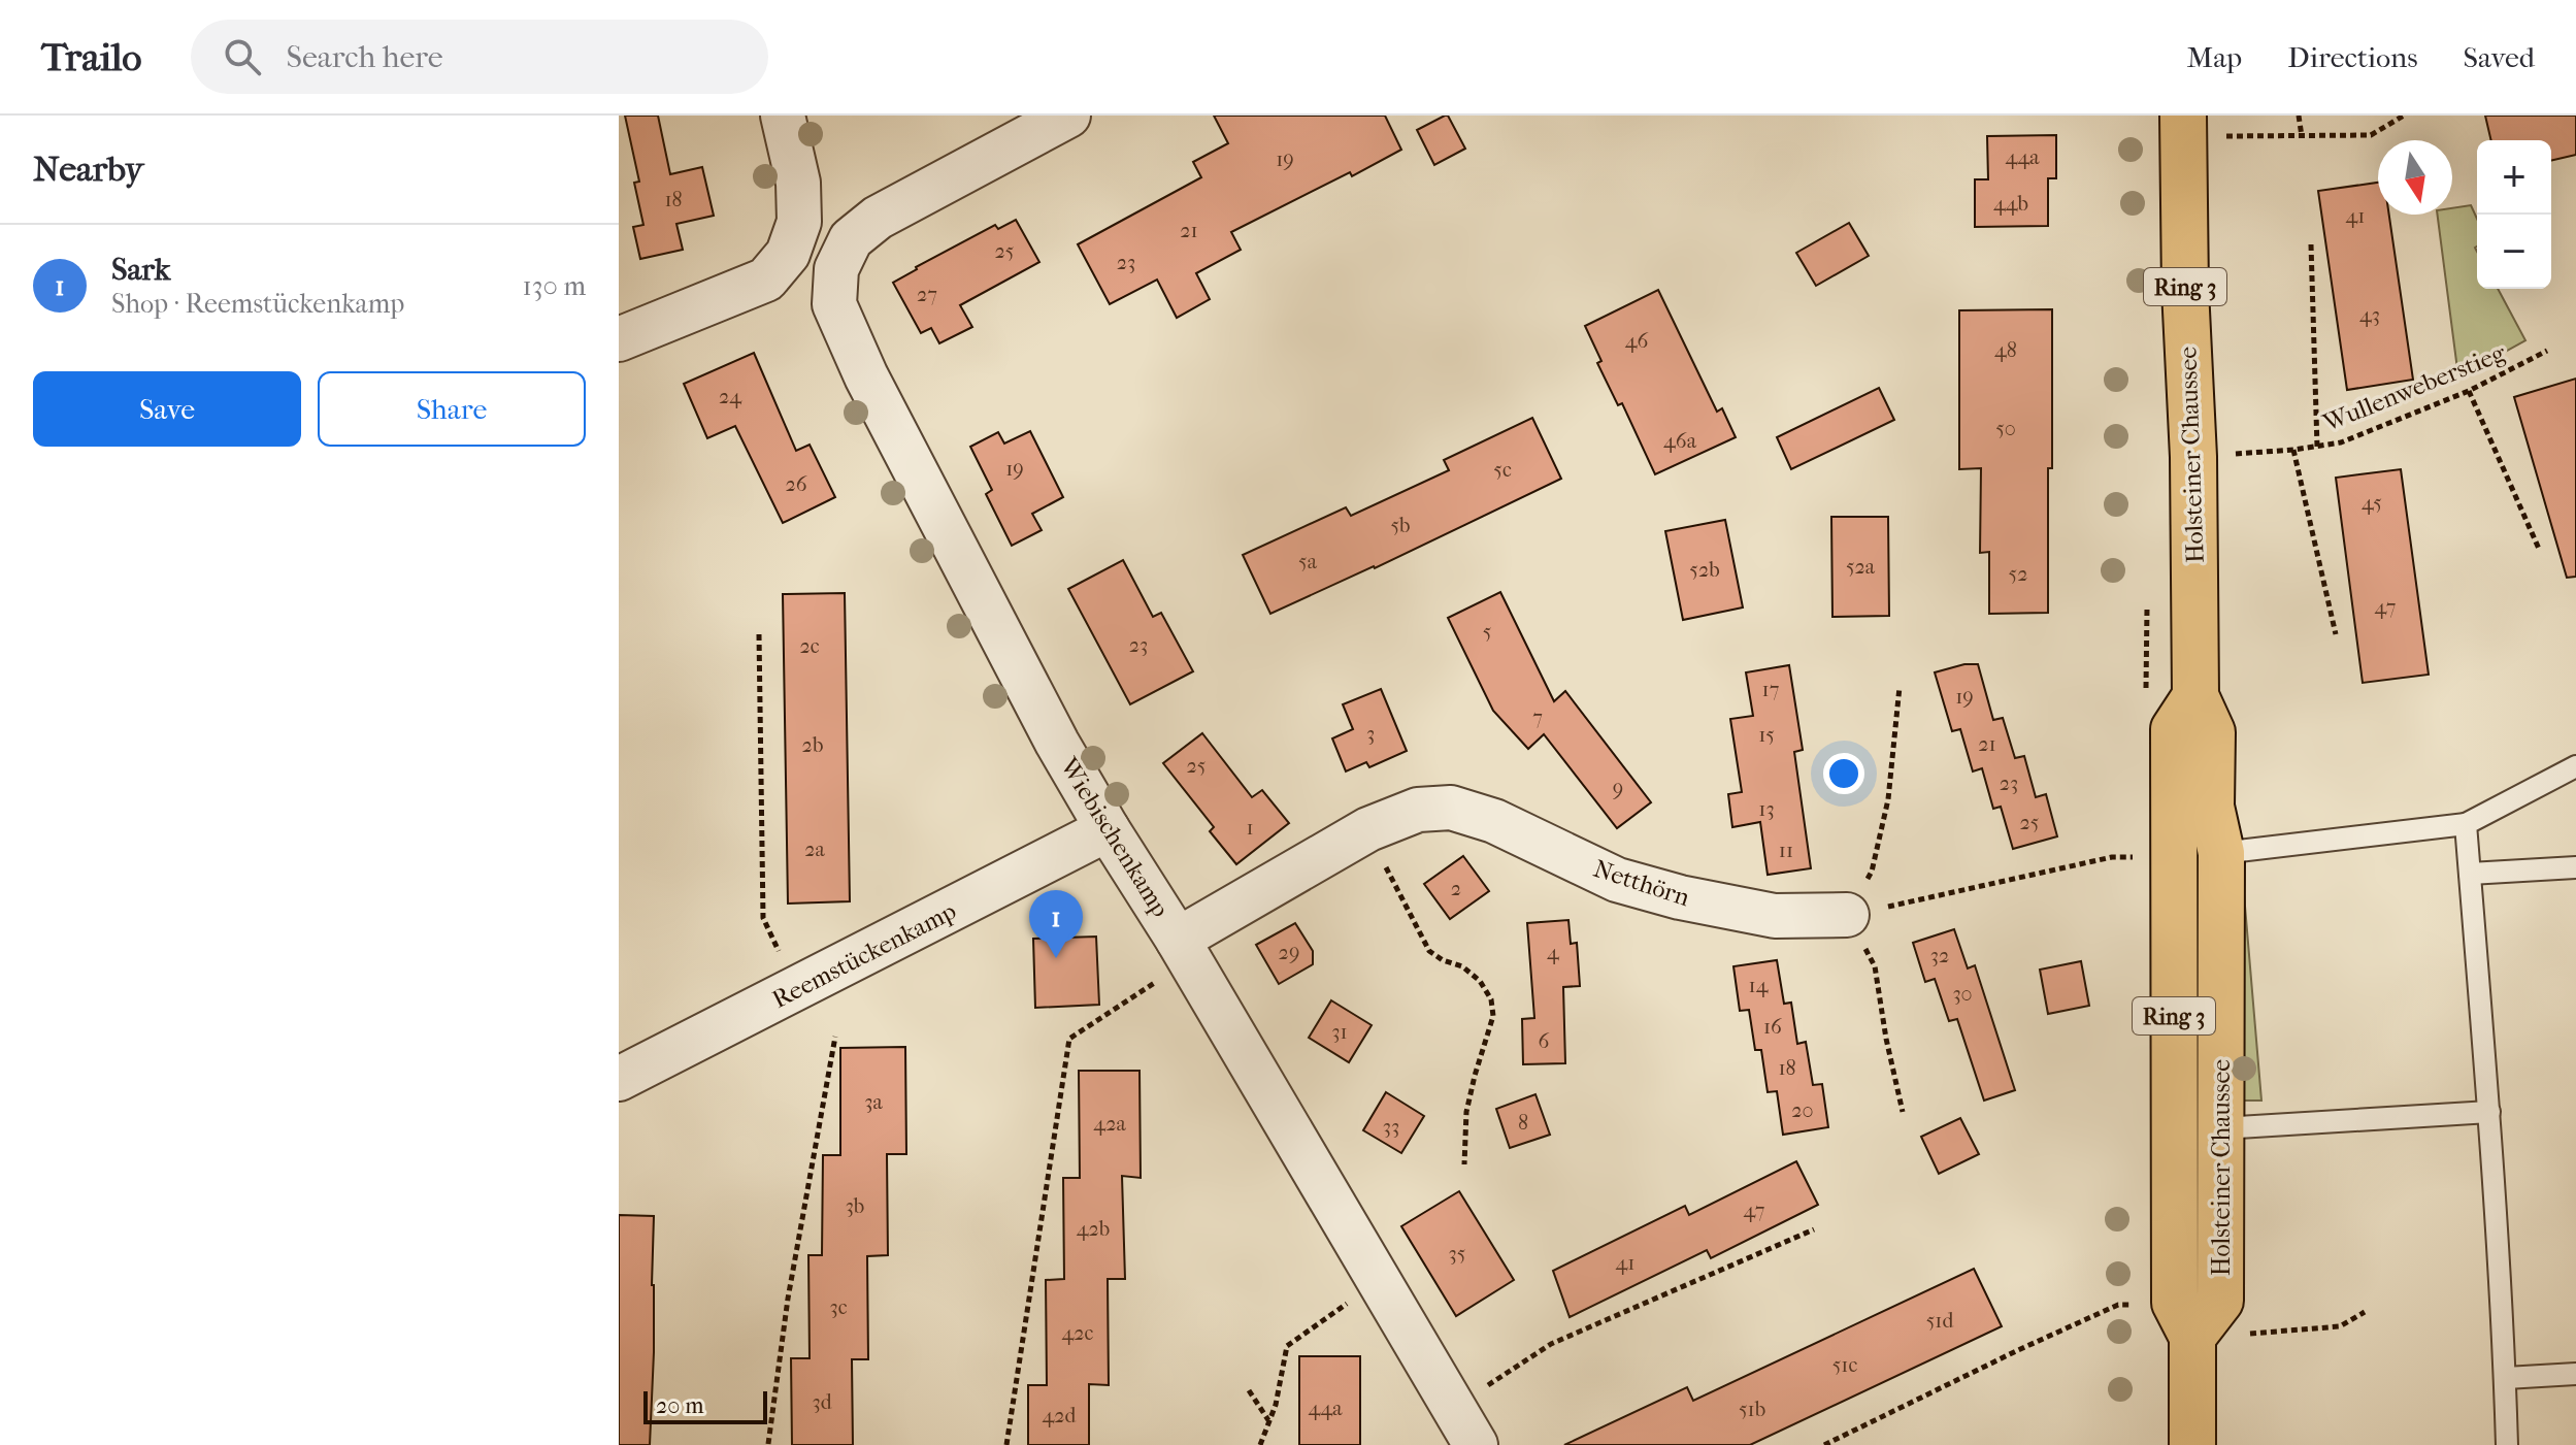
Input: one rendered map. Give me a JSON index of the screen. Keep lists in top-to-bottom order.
{
  "streets": {
    "main road": ["Ring 3", "Holsteiner Chaussee"],
    "street": ["Wiebischenkamp", "Netthörn", "Reemstückenkamp"],
    "path": ["Wullenweberstieg"]
  },
  "crossings": [
    ["Wullenweberstieg", "Holsteiner Chaussee"],
    ["Wiebischenkamp", "Netthörn"],
    ["Wiebischenkamp", "Reemstückenkamp"]
  ],
  "house_numbers": [
    "44a",
    "19",
    "18",
    "44b",
    "41",
    "21",
    "25",
    "23",
    "27",
    "43",
    "46",
    "48",
    "24",
    "50",
    "46a",
    "19",
    "5c",
    "26",
    "45",
    "5b",
    "5a",
    "52a",
    "52b",
    "52",
    "47",
    "5",
    "23",
    "2c",
    "17",
    "19",
    "7",
    "3",
    "15",
    "21",
    "2b",
    "25",
    "23",
    "9",
    "13",
    "25",
    "1",
    "2a",
    "11",
    "2",
    "29",
    "4",
    "32",
    "14",
    "30",
    "16",
    "31",
    "6",
    "18",
    "3a",
    "20",
    "8",
    "42a",
    "33",
    "3b",
    "47",
    "42b",
    "35",
    "41",
    "3c",
    "51d",
    "42c",
    "51c",
    "3d",
    "44a",
    "51b",
    "42d"
  ],
  "scale_bar": "20 m",
  "north": "bottom",
  "page": {
    "header": "Trailo",
    "search": "Search here",
    "nav": ["Map", "Directions", "Saved"],
    "heading": "Nearby",
    "map_buttons": ["+", "−"],
    "list": [
      {
        "mark": "1",
        "name": "Sark",
        "note": "Shop · Reemstückenkamp",
        "value": "130 m"
      }
    ],
    "buttons": ["Save", "Share"],
    "pins": "1",
    "scale": "20 m"
  }
}
